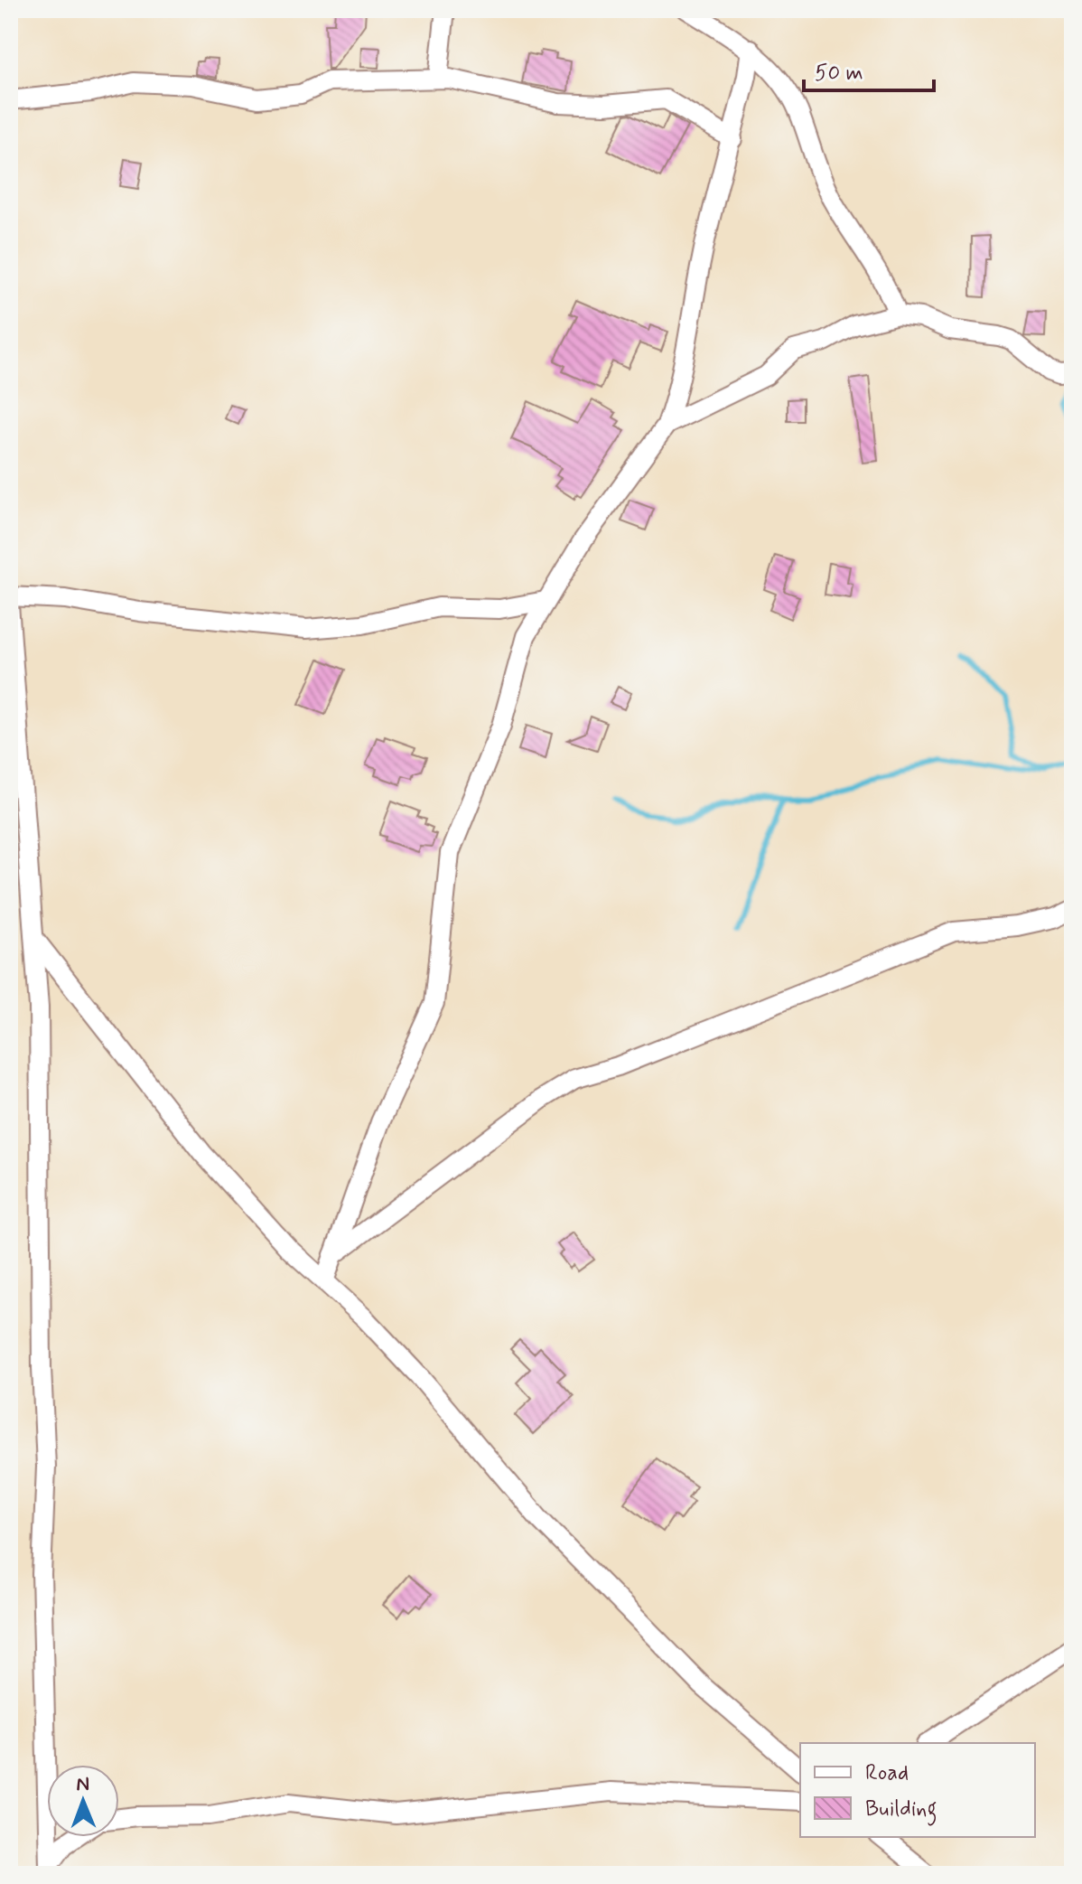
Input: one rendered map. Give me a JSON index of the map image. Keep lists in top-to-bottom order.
{
  "legend": ["Road", "Building"],
  "scale_bar": "50 m",
  "north": "top"
}
